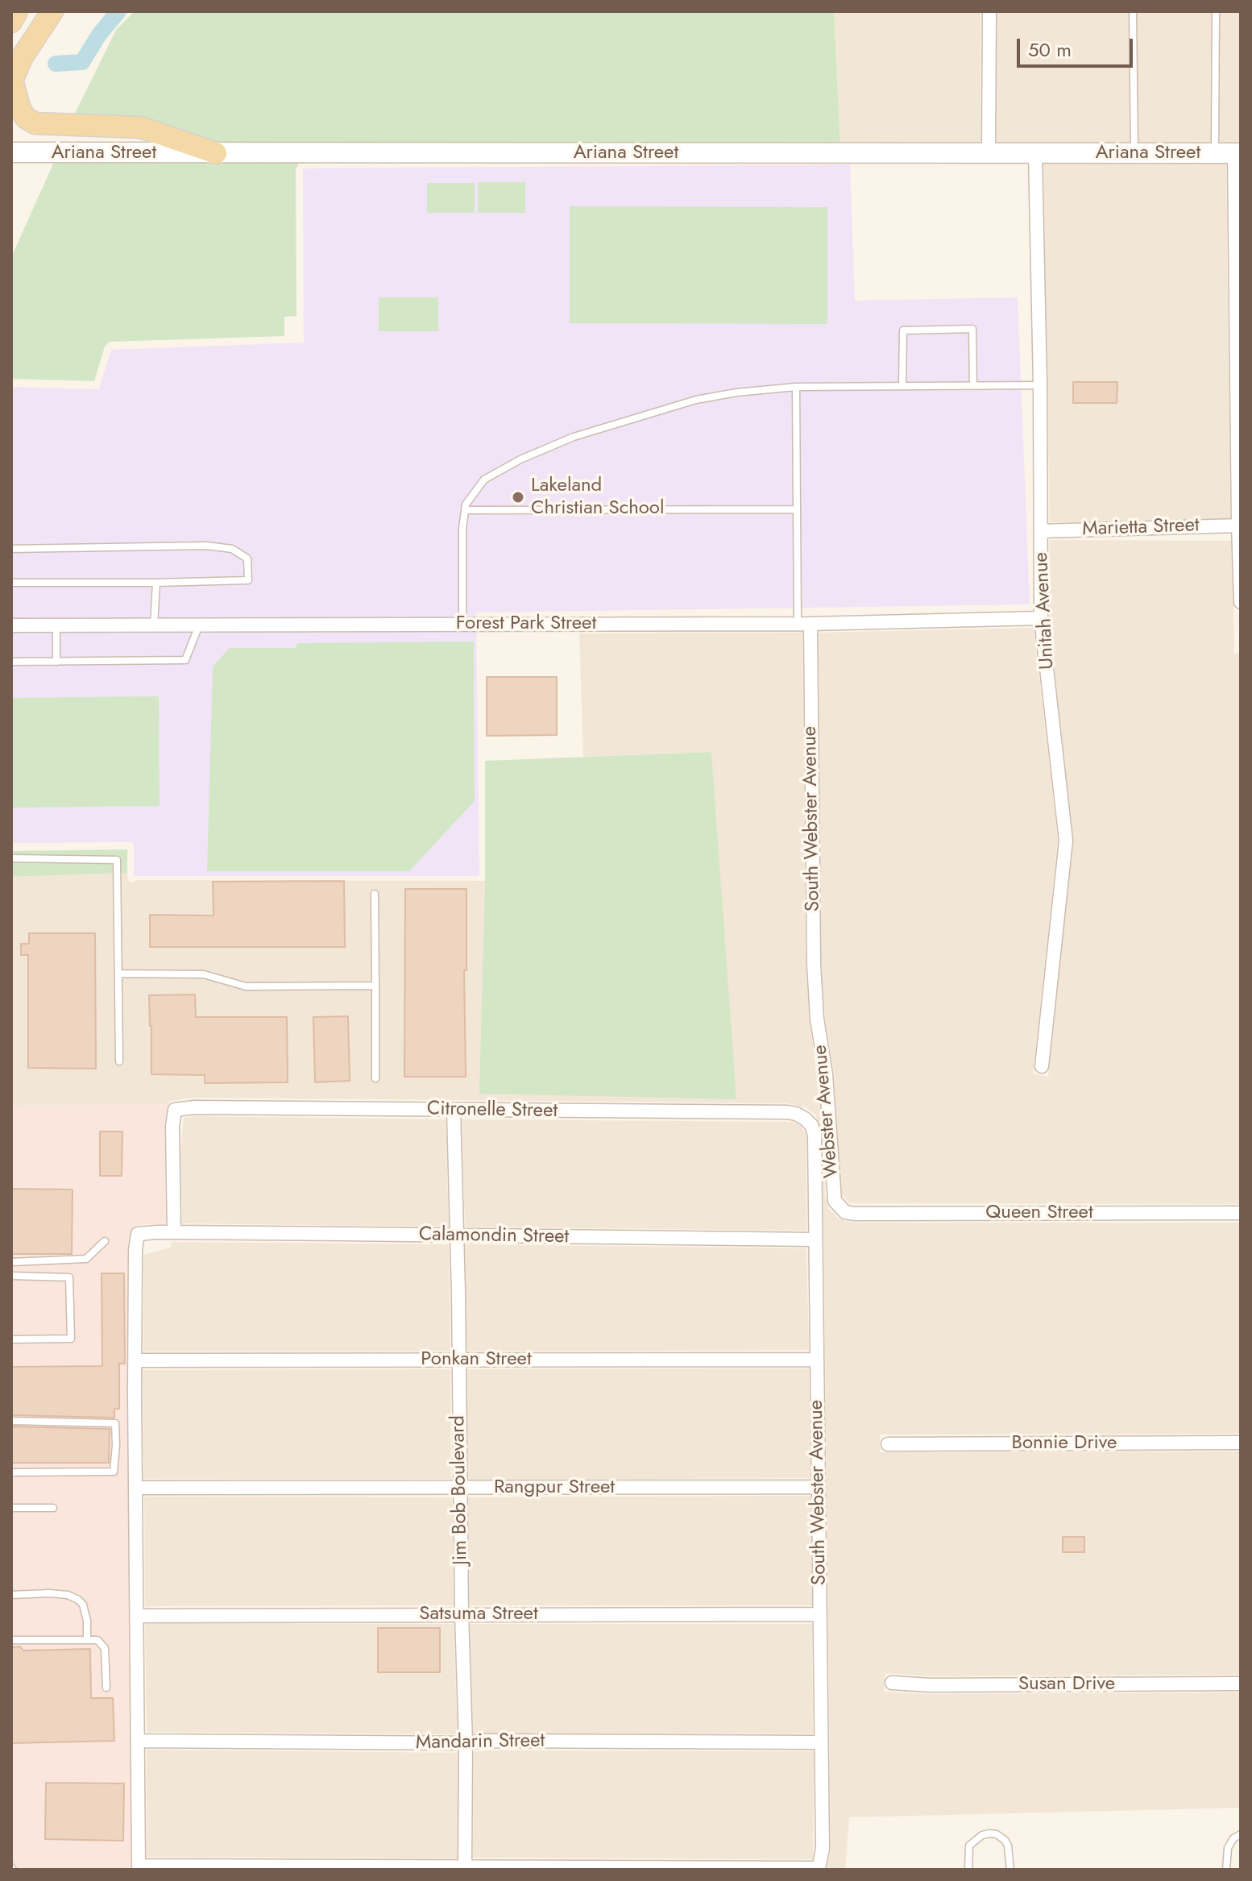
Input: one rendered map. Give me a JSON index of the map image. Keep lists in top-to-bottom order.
{
  "streets": {
    "street": [
      "Ariana Street",
      "Marietta Street",
      "Unitah Avenue",
      "Forest Park Street",
      "South Webster Avenue",
      "Citronelle Street",
      "Webster Avenue",
      "Queen Street",
      "Calamondin Street",
      "Ponkan Street",
      "Bonnie Drive",
      "Rangpur Street",
      "Jim Bob Boulevard",
      "Satsuma Street",
      "Susan Drive",
      "Mandarin Street"
    ]
  },
  "crossings": [
    ["Ariana Street", "Unitah Avenue"],
    ["Marietta Street", "Unitah Avenue"],
    ["Unitah Avenue", "Forest Park Street"],
    ["Forest Park Street", "South Webster Avenue"],
    ["South Webster Avenue", "Citronelle Street"],
    ["South Webster Avenue", "Webster Avenue"],
    ["South Webster Avenue", "Calamondin Street"],
    ["South Webster Avenue", "Ponkan Street"],
    ["South Webster Avenue", "Rangpur Street"],
    ["South Webster Avenue", "Satsuma Street"],
    ["South Webster Avenue", "Mandarin Street"],
    ["Citronelle Street", "Calamondin Street"],
    ["Citronelle Street", "Jim Bob Boulevard"],
    ["Webster Avenue", "Queen Street"],
    ["Calamondin Street", "Ponkan Street"],
    ["Calamondin Street", "Jim Bob Boulevard"],
    ["Ponkan Street", "Jim Bob Boulevard"],
    ["Rangpur Street", "Jim Bob Boulevard"],
    ["Jim Bob Boulevard", "Satsuma Street"],
    ["Jim Bob Boulevard", "Mandarin Street"]
  ],
  "places": ["Lakeland Christian School"],
  "scale_bar": "50 m"
}
